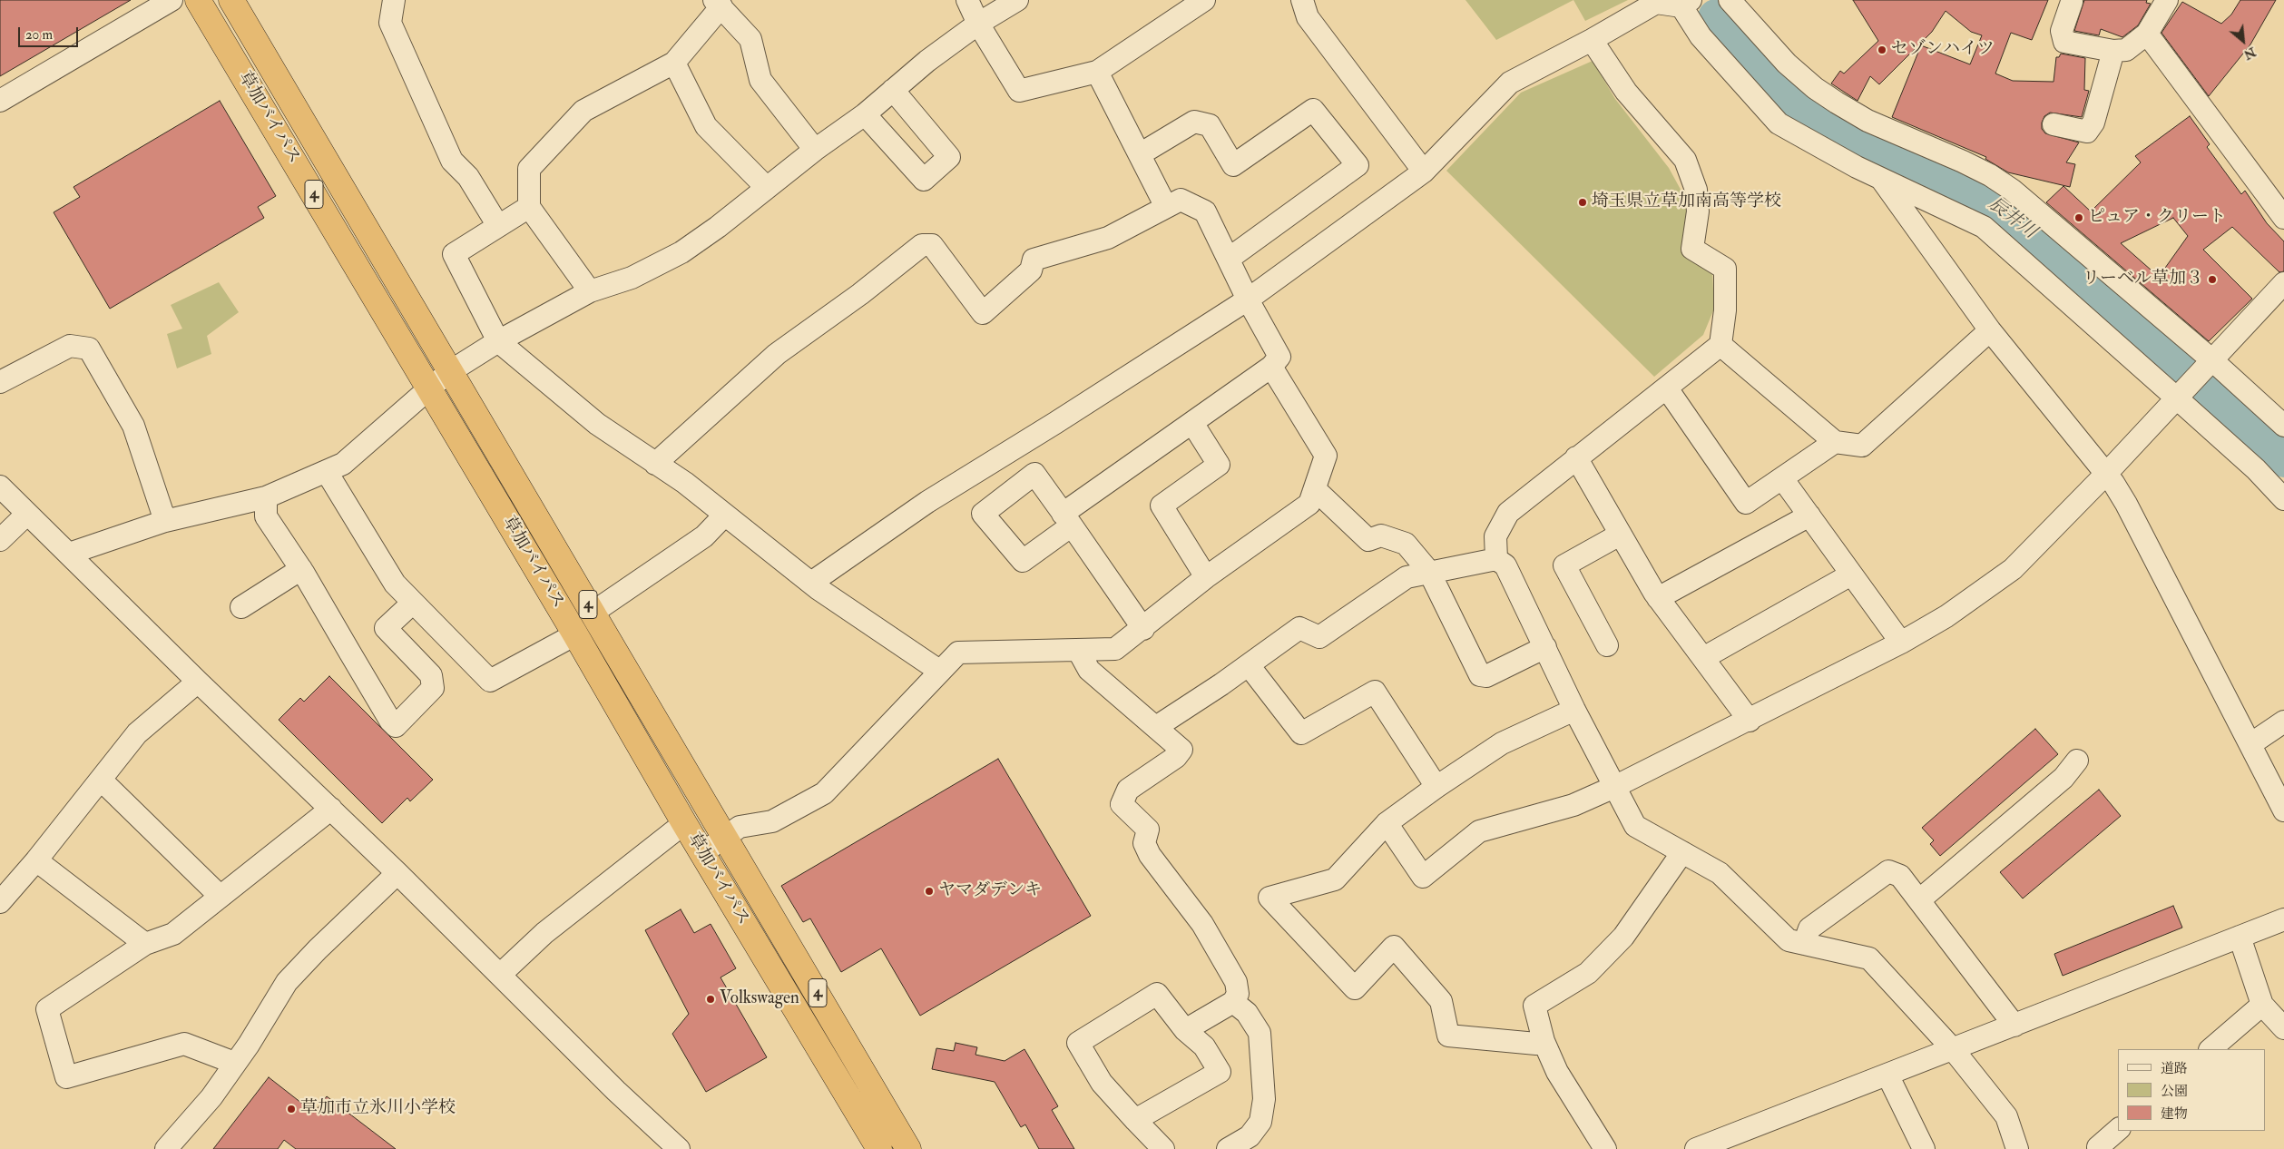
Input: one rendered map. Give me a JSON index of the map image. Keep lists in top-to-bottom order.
{
  "streets": {
    "highway": ["草加バイパス", "4"]
  },
  "water": ["辰井川"],
  "places": [
    "セゾンハイツ",
    "埼玉県立草加南高等学校",
    "ピュア・クリート",
    "リーベル草加３",
    "ヤマダデンキ",
    "Volkswagen",
    "草加市立氷川小学校"
  ],
  "legend": ["道路", "公園", "建物"],
  "scale_bar": "20 m",
  "north": "bottom right"
}
